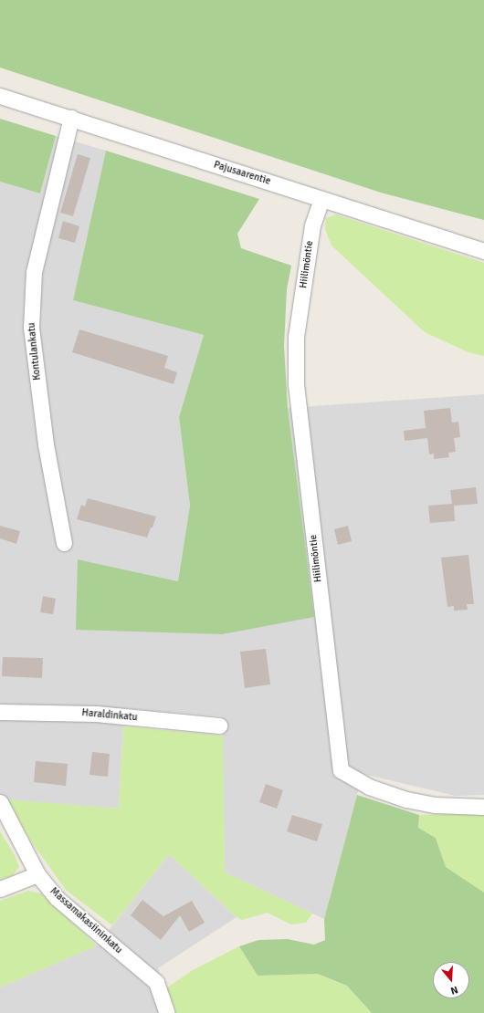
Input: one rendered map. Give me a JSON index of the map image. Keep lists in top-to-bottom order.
{
  "streets": {
    "street": [
      "Pajusaarentie",
      "Hiilimöntie",
      "Kontulankatu",
      "Haraldinkatu",
      "Massamakasiininkatu"
    ]
  },
  "crossings": [
    ["Pajusaarentie", "Hiilimöntie"],
    ["Pajusaarentie", "Kontulankatu"]
  ],
  "north": "bottom"
}
